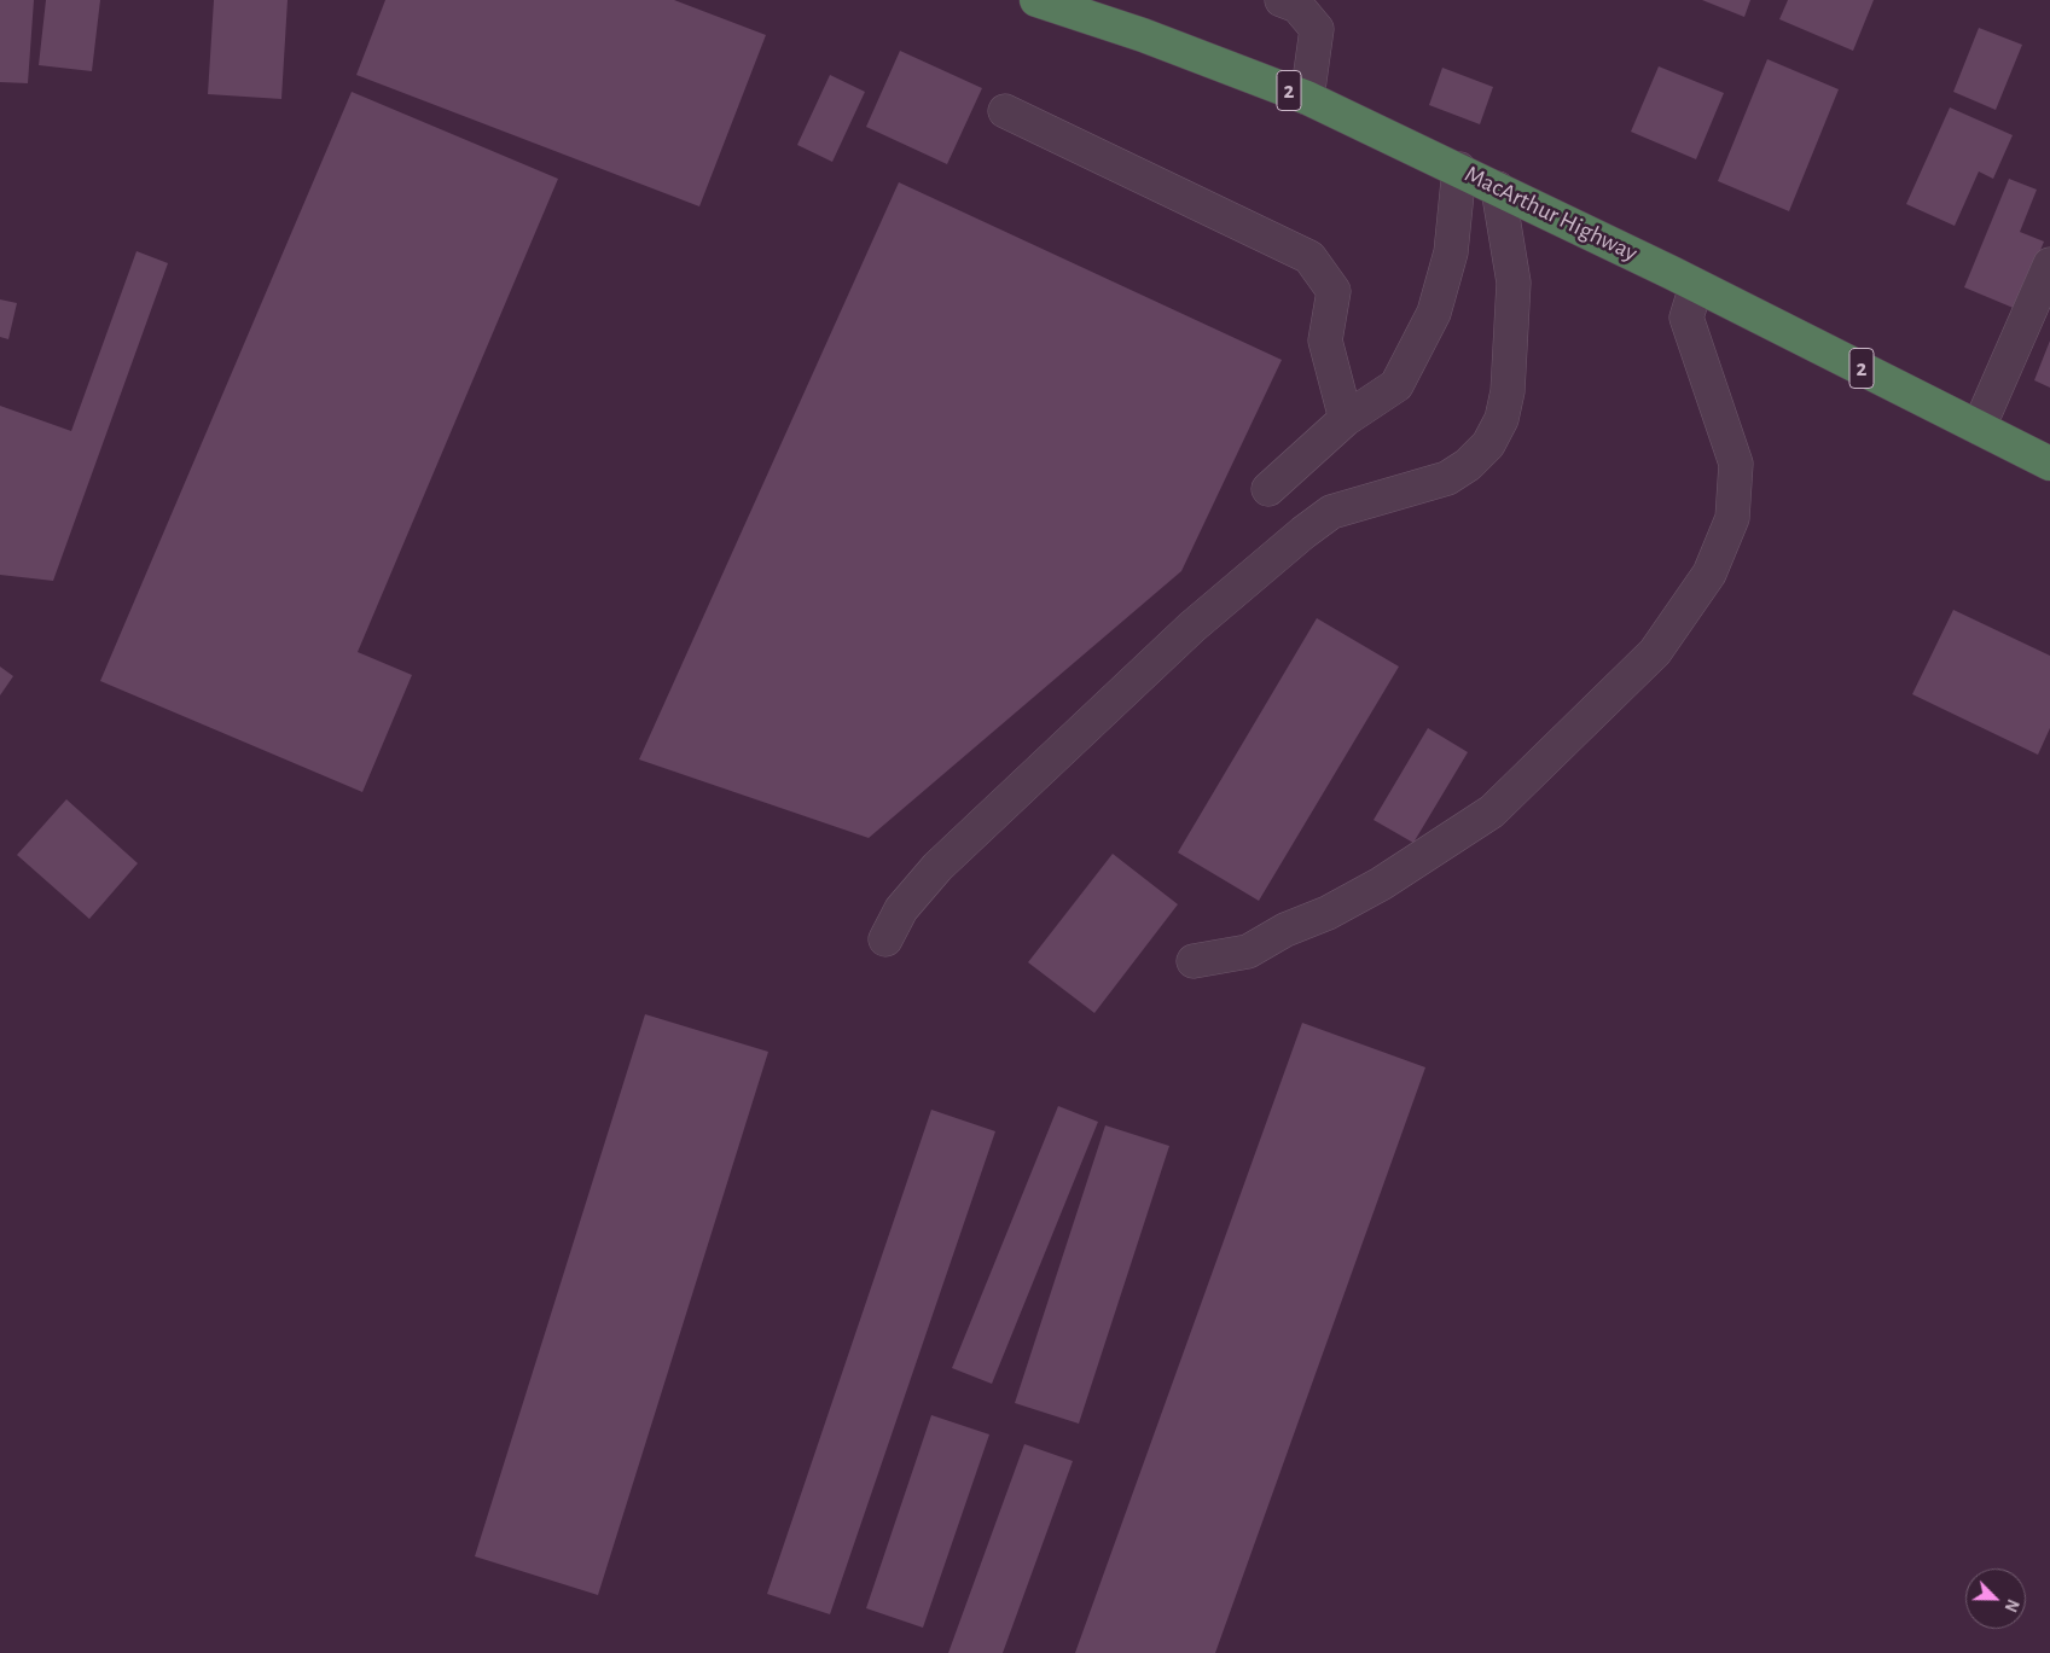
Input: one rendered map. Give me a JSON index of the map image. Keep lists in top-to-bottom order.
{
  "streets": {
    "highway": ["2", "MacArthur Highway"]
  },
  "north": "bottom right"
}
